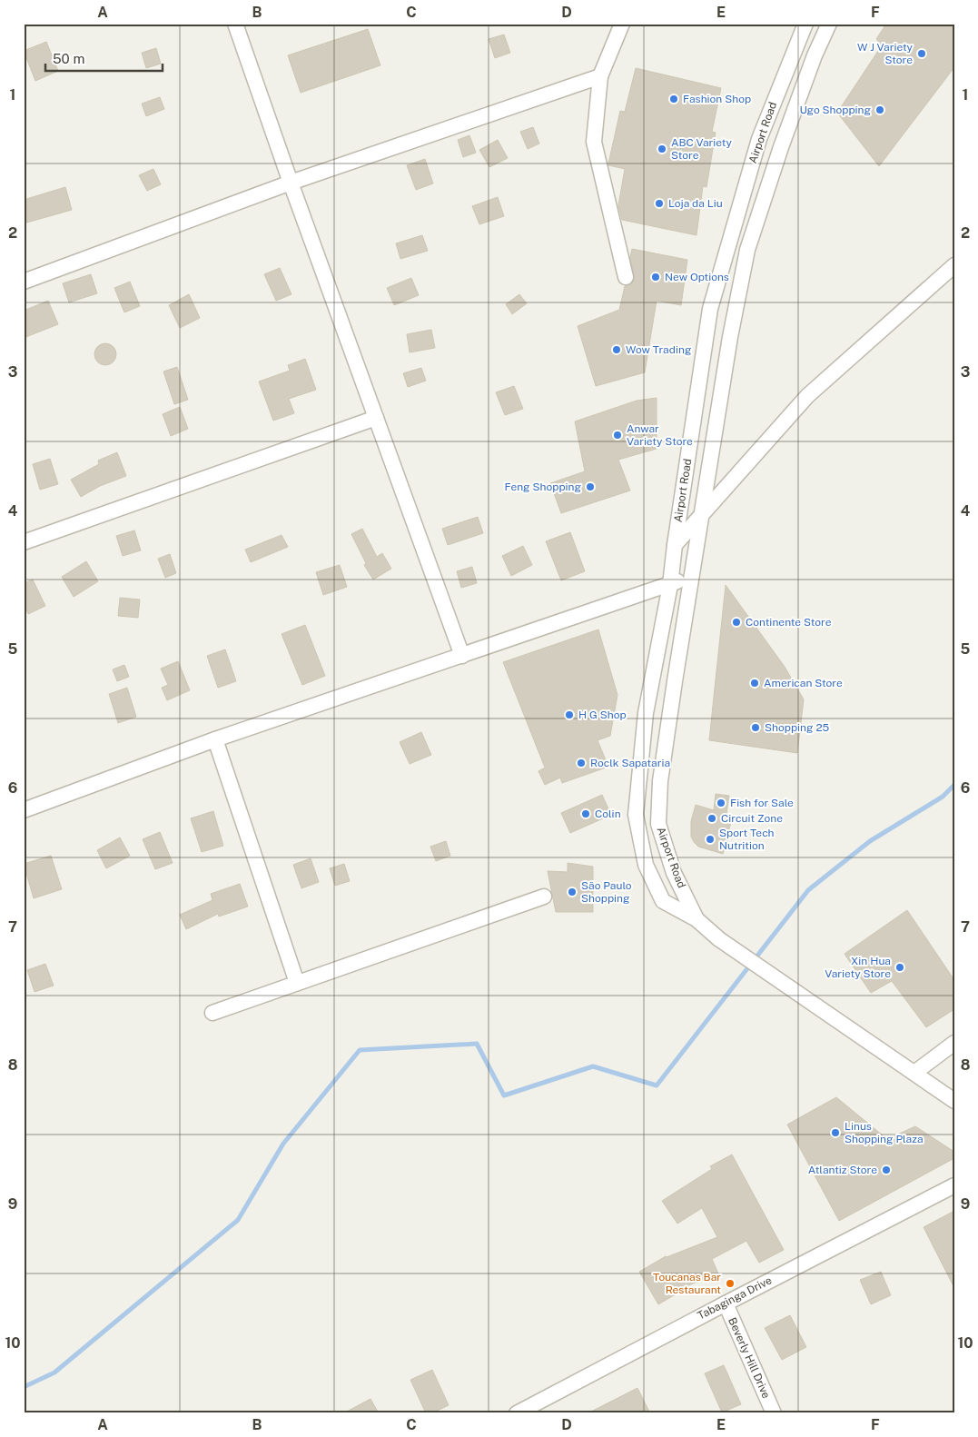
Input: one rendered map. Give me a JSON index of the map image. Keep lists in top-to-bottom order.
{
  "streets": {
    "street": ["Airport Road", "Tabaginga Drive", "Beverly Hill Drive"]
  },
  "crossings": [
    ["Tabaginga Drive", "Beverly Hill Drive"]
  ],
  "places": [
    "W J Variety Store",
    "Fashion Shop",
    "Ugo Shopping",
    "ABC Variety Store",
    "Loja da Liu",
    "New Options",
    "Wow Trading",
    "Anwar Variety Store",
    "Feng Shopping",
    "Continente Store",
    "American Store",
    "H G Shop",
    "Shopping 25",
    "Roclk Sapataria",
    "Fish for Sale",
    "Colin",
    "Circuit Zone",
    "Sport Tech Nutrition",
    "São Paulo Shopping",
    "Xin Hua Variety Store",
    "Linus Shopping Plaza",
    "Atlantiz Store",
    "Toucanas Bar Restaurant"
  ],
  "scale_bar": "50 m",
  "grid": {
    "columns": [
      "A",
      "B",
      "C",
      "D",
      "E",
      "F"
    ],
    "rows": [
      "1",
      "2",
      "3",
      "4",
      "5",
      "6",
      "7",
      "8",
      "9",
      "10"
    ]
  }
}
